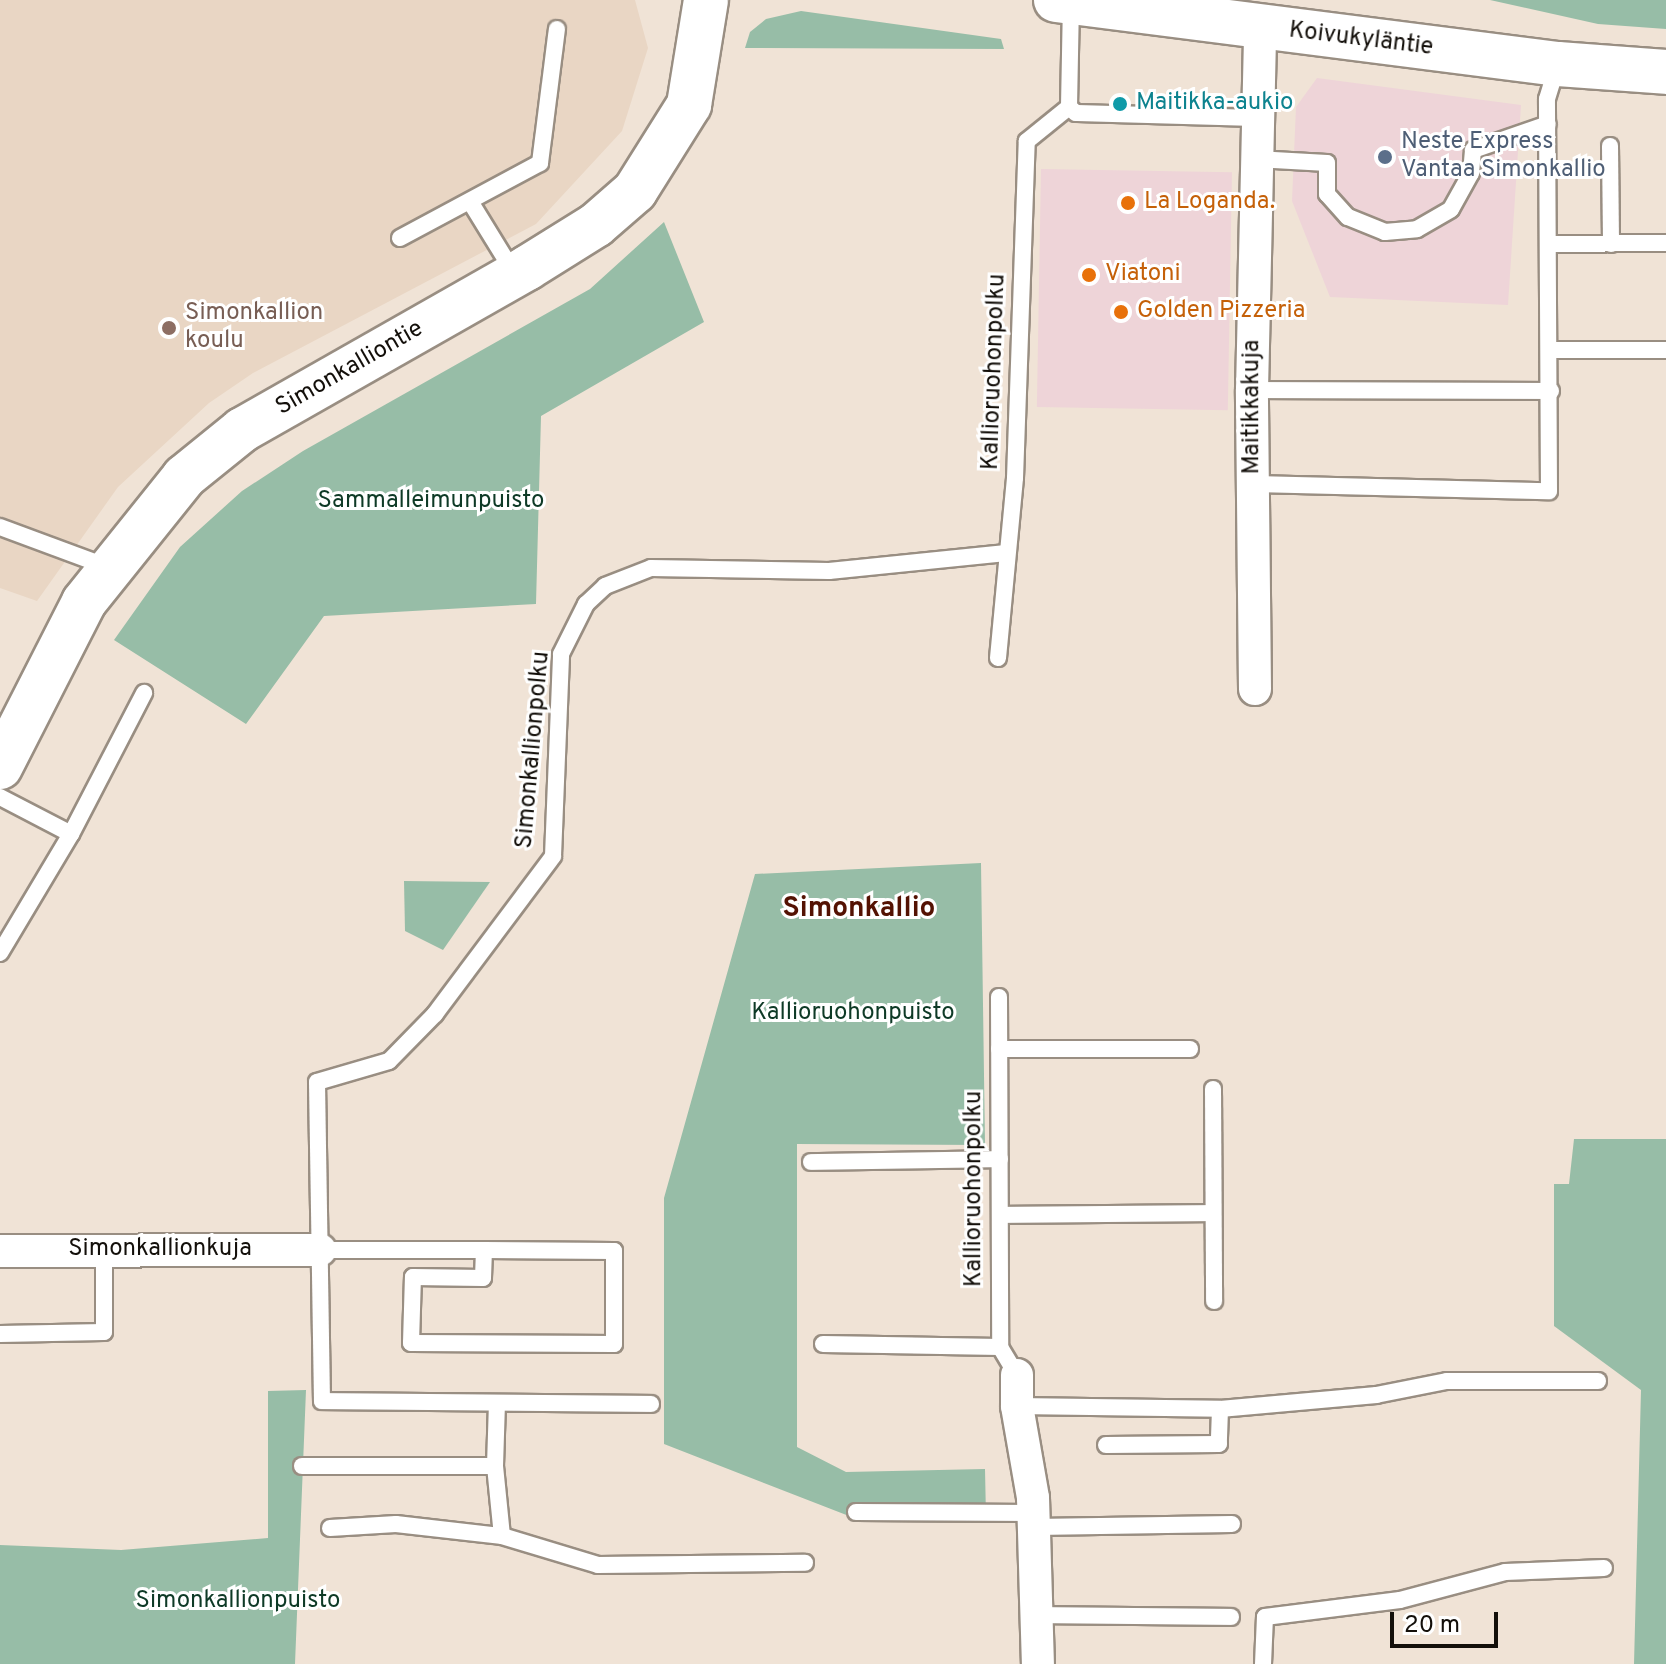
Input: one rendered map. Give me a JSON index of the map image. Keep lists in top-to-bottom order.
{
  "streets": {
    "main road": ["Koivukyläntie", "Simonkalliontie"],
    "street": ["Maitikkakuja", "Simonkallionkuja"],
    "lane": ["Kallioruohonpolku", "Simonkallionpolku"]
  },
  "crossings": [
    ["Koivukyläntie", "Maitikkakuja"],
    ["Kallioruohonpolku", "Simonkallionpolku"],
    ["Simonkallionpolku", "Simonkallionkuja"]
  ],
  "districts": ["Simonkallio"],
  "parks": ["Sammalleimunpuisto", "Kallioruohonpuisto", "Simonkallionpuisto"],
  "places": [
    "Maitikka-aukio",
    "Neste Express Vantaa Simonkallio",
    "La Loganda.",
    "Viatoni",
    "Golden Pizzeria",
    "Simonkallion koulu"
  ],
  "scale_bar": "20 m"
}
